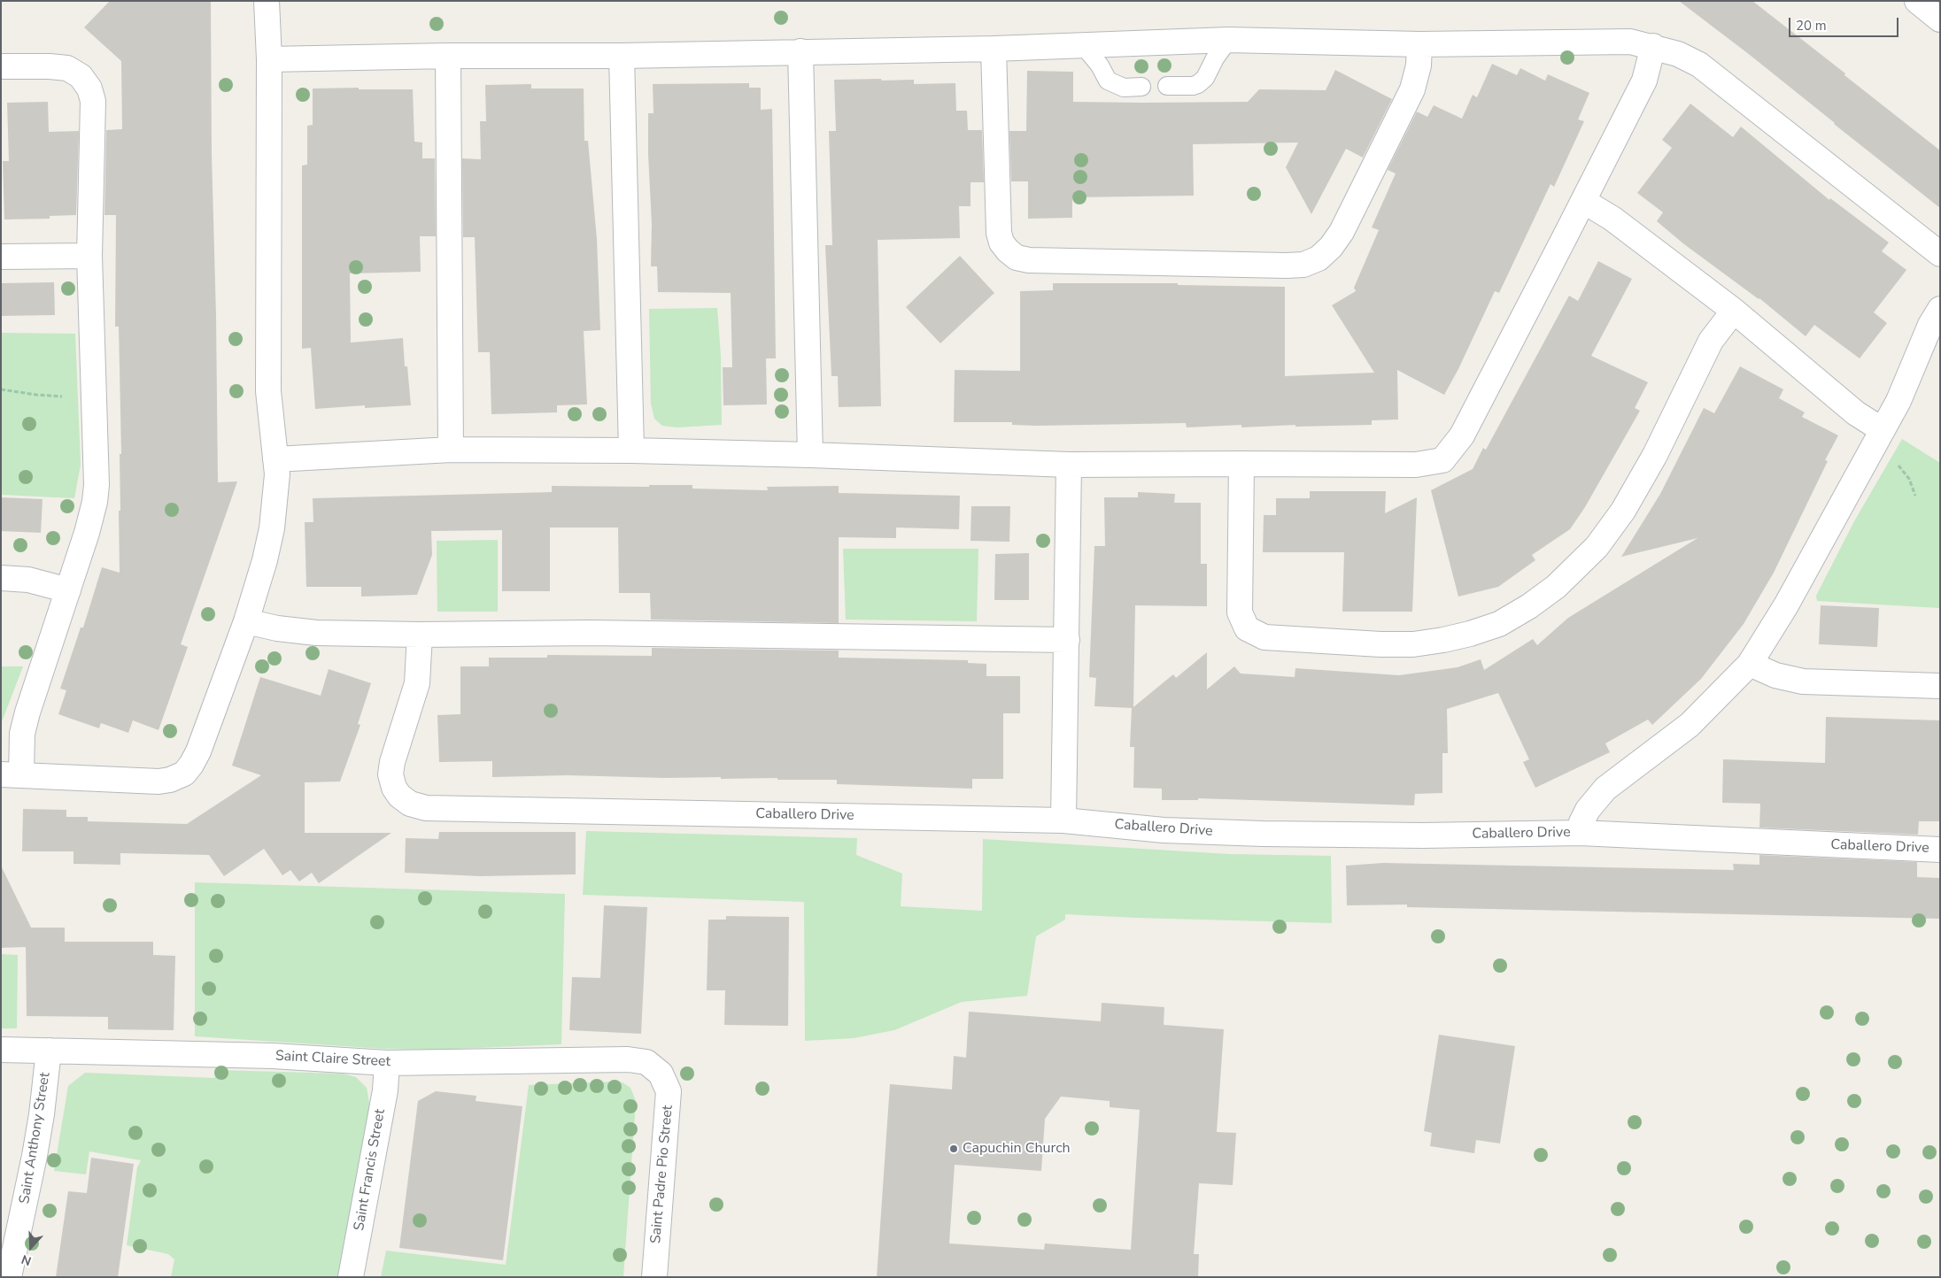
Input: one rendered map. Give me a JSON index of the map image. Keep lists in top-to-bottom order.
{
  "streets": {
    "street": [
      "Caballero Drive",
      "Saint Claire Street",
      "Saint Anthony Street",
      "Saint Francis Street",
      "Saint Padre Pio Street"
    ]
  },
  "crossings": [
    ["Saint Claire Street", "Saint Anthony Street"],
    ["Saint Claire Street", "Saint Francis Street"],
    ["Saint Claire Street", "Saint Padre Pio Street"]
  ],
  "places": ["Capuchin Church"],
  "scale_bar": "20 m",
  "north": "bottom"
}
